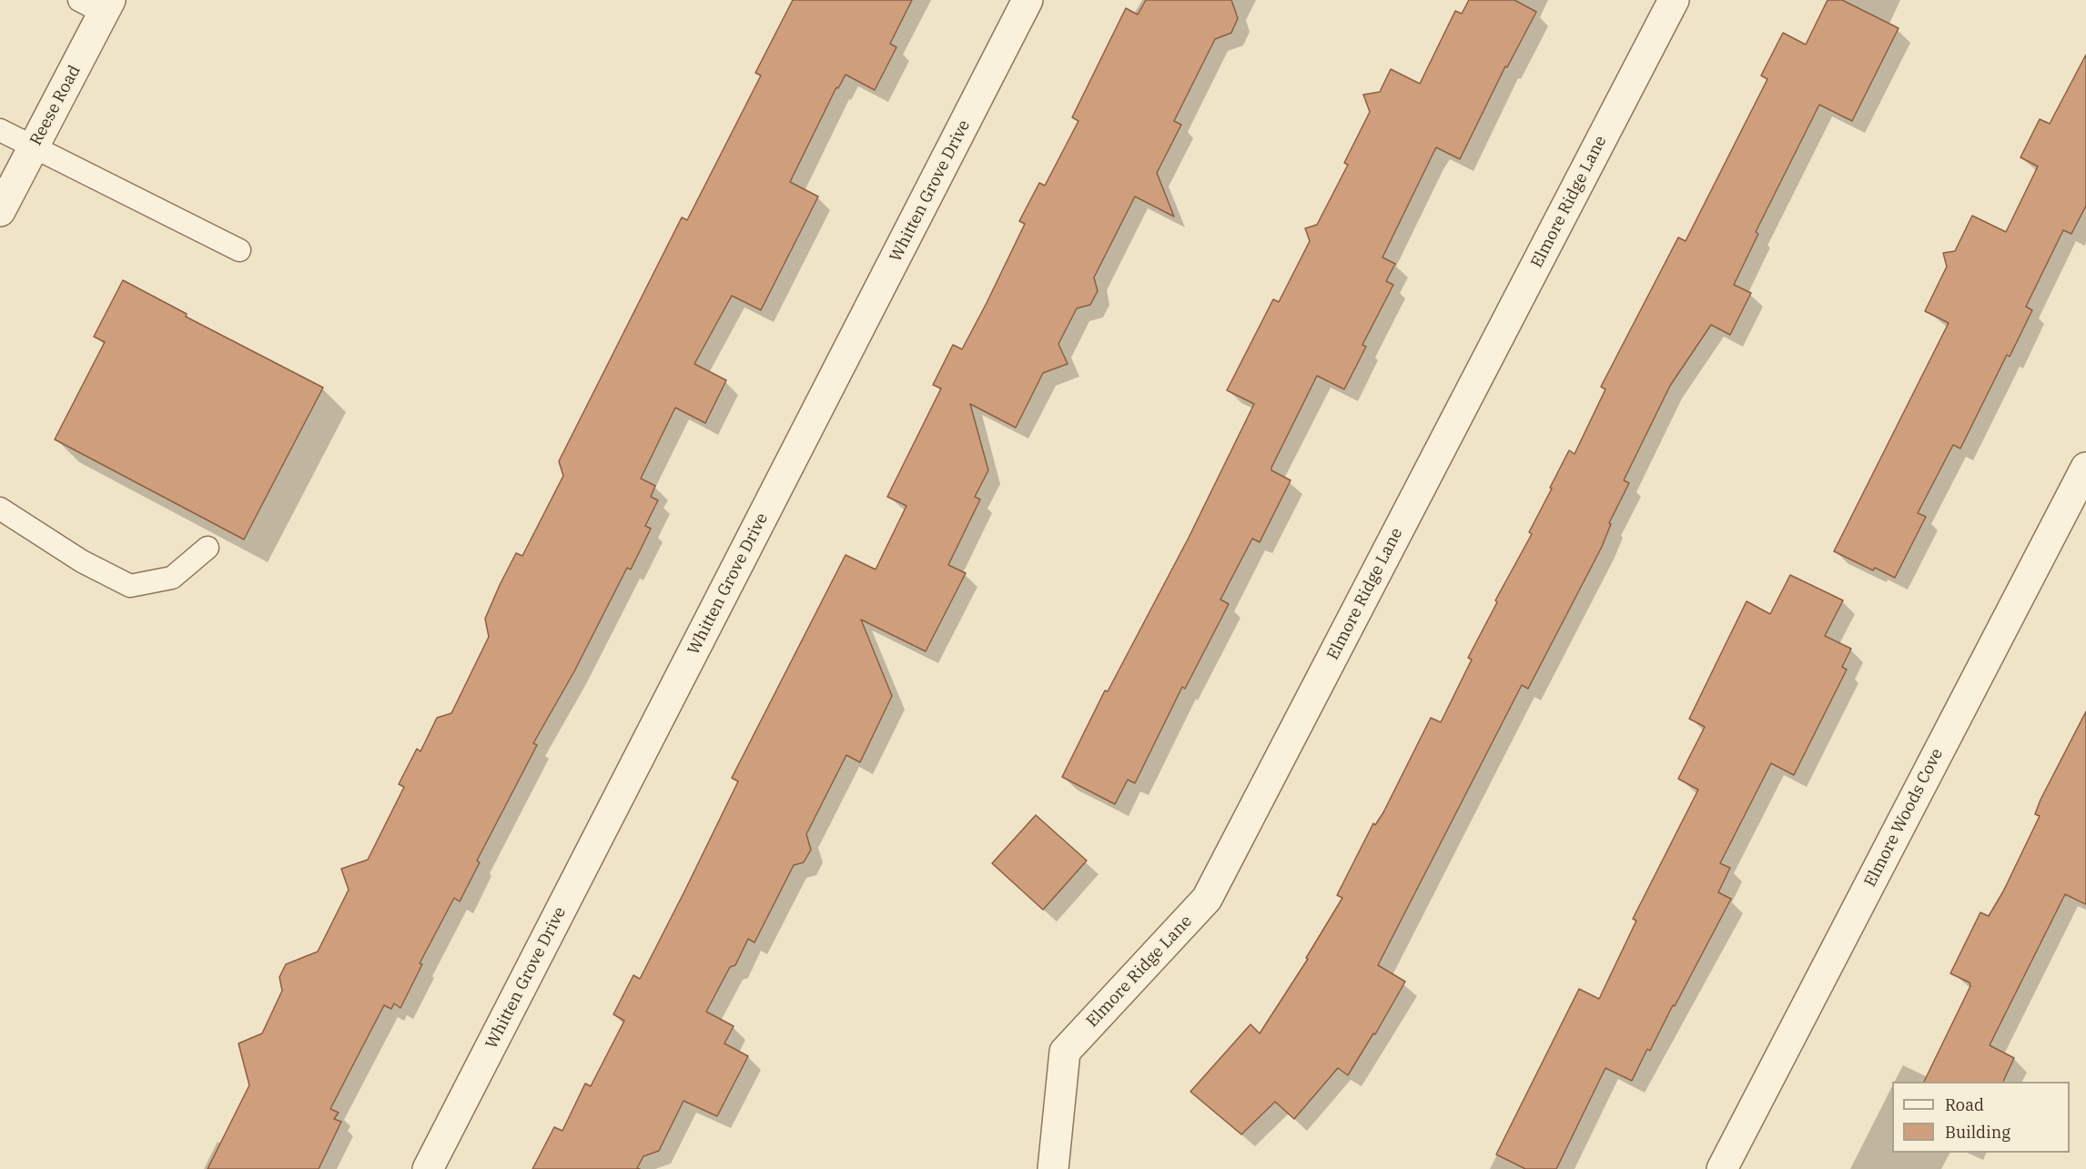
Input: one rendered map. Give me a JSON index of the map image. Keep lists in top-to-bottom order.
{
  "streets": {
    "street": [
      "Reese Road",
      "Whitten Grove Drive",
      "Elmore Ridge Lane",
      "Elmore Woods Cove"
    ]
  },
  "legend": ["Road", "Building"]
}
